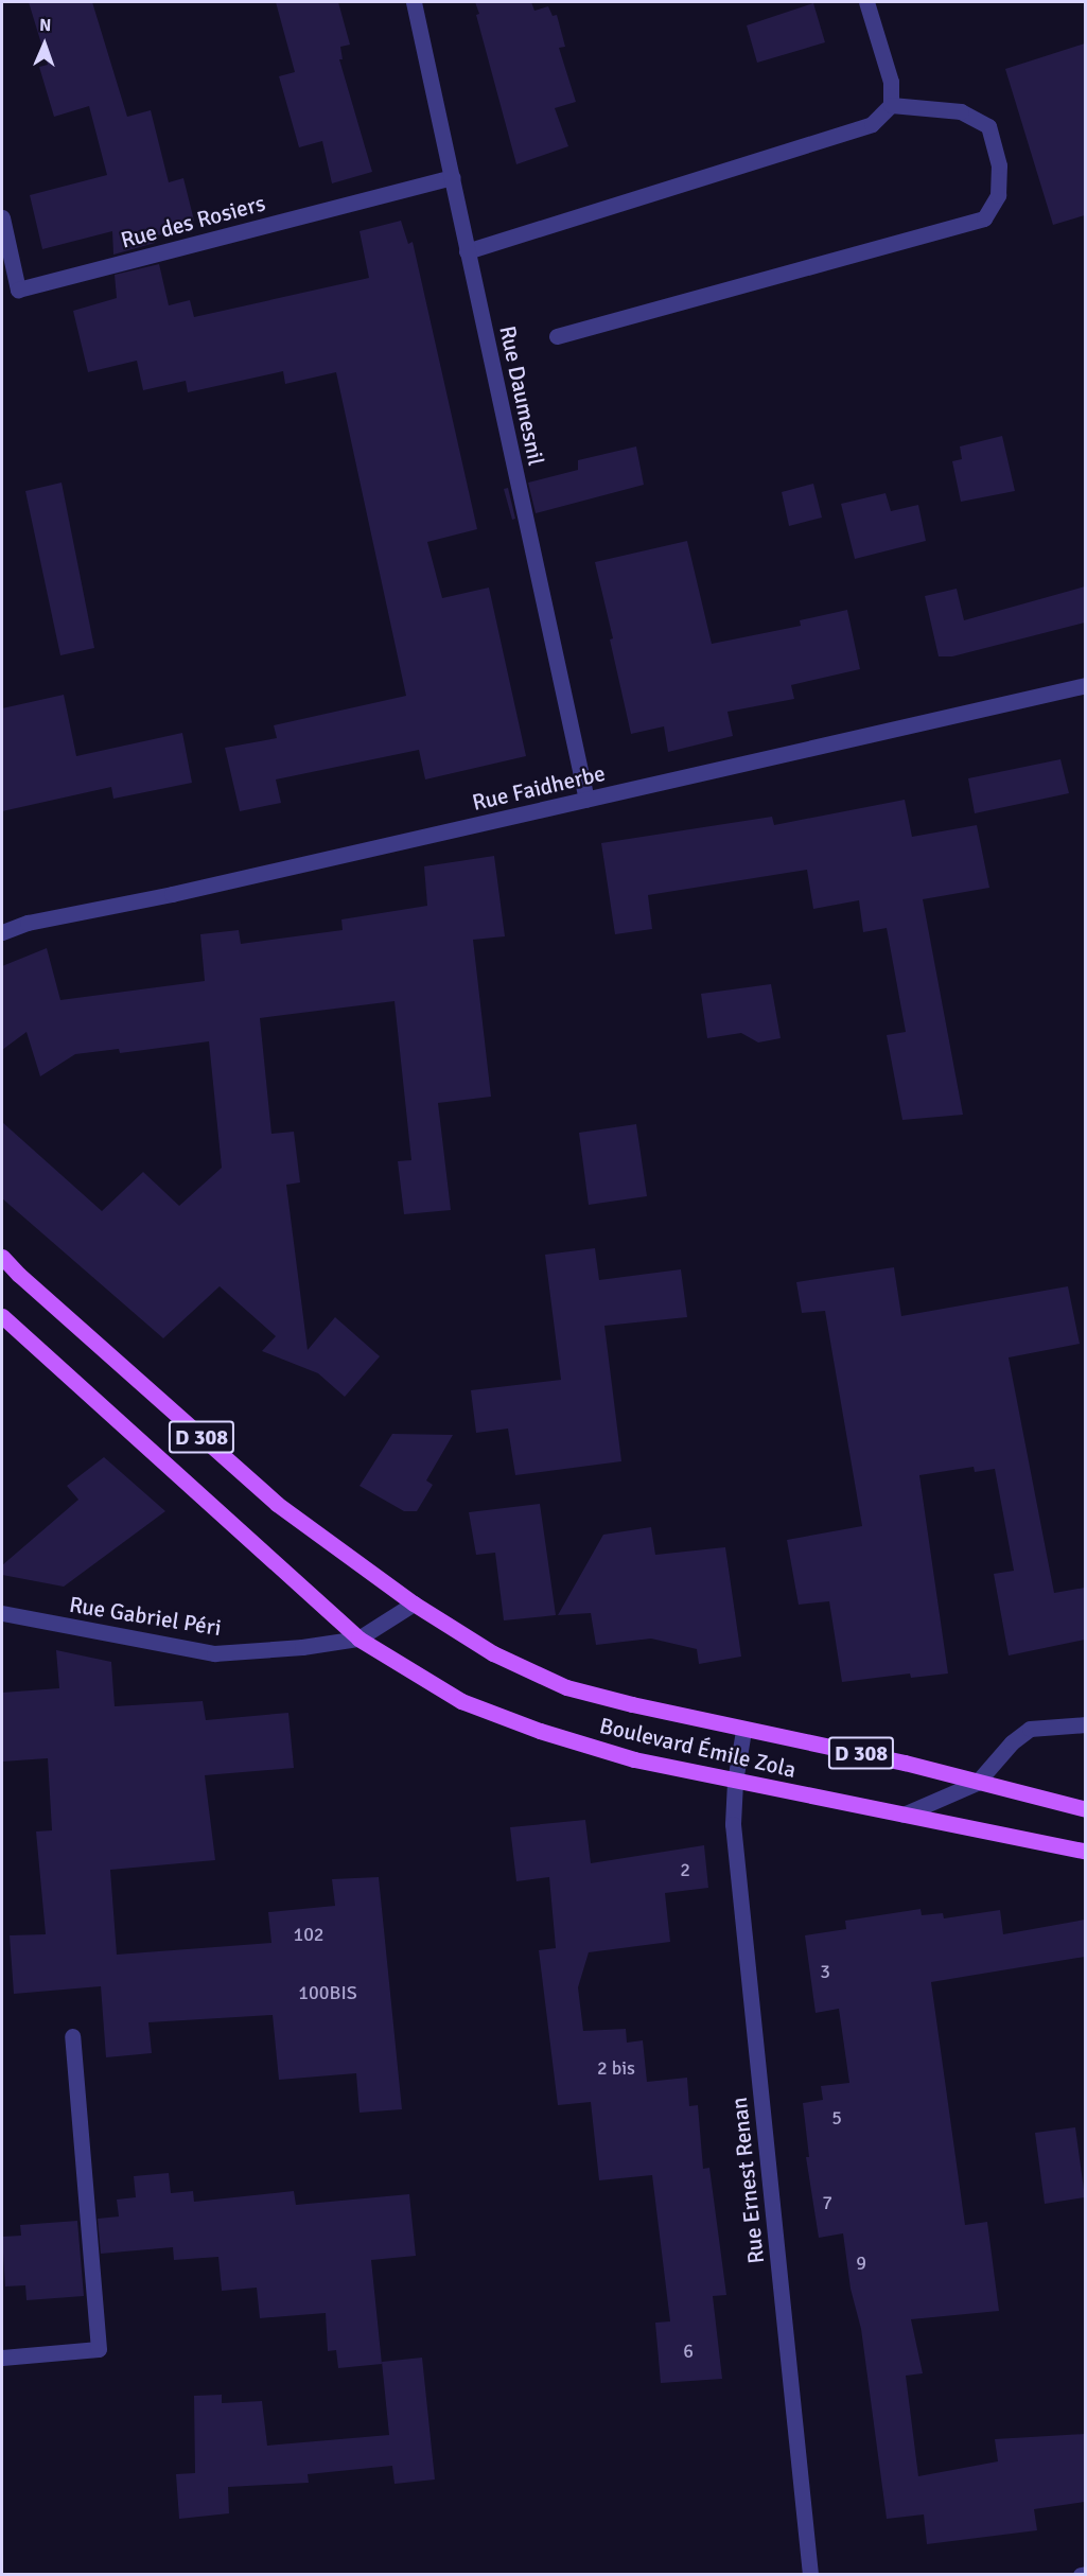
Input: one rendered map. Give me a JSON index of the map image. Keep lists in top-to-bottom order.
{
  "streets": {
    "main road": ["D 308", "Boulevard Émile Zola"],
    "street": [
      "Rue des Rosiers",
      "Rue Daumesnil",
      "Rue Faidherbe",
      "Rue Gabriel Péri",
      "Rue Ernest Renan"
    ]
  },
  "crossings": [
    ["Rue des Rosiers", "Rue Daumesnil"],
    ["Rue Daumesnil", "Rue Faidherbe"],
    ["D 308", "Rue Gabriel Péri"],
    ["D 308", "Boulevard Émile Zola"],
    ["Rue Gabriel Péri", "Boulevard Émile Zola"],
    ["Boulevard Émile Zola", "Rue Ernest Renan"]
  ],
  "house_numbers": [
    "2",
    "102",
    "3",
    "100BIS",
    "2 bis",
    "5",
    "7",
    "9",
    "6"
  ],
  "north": "top"
}
